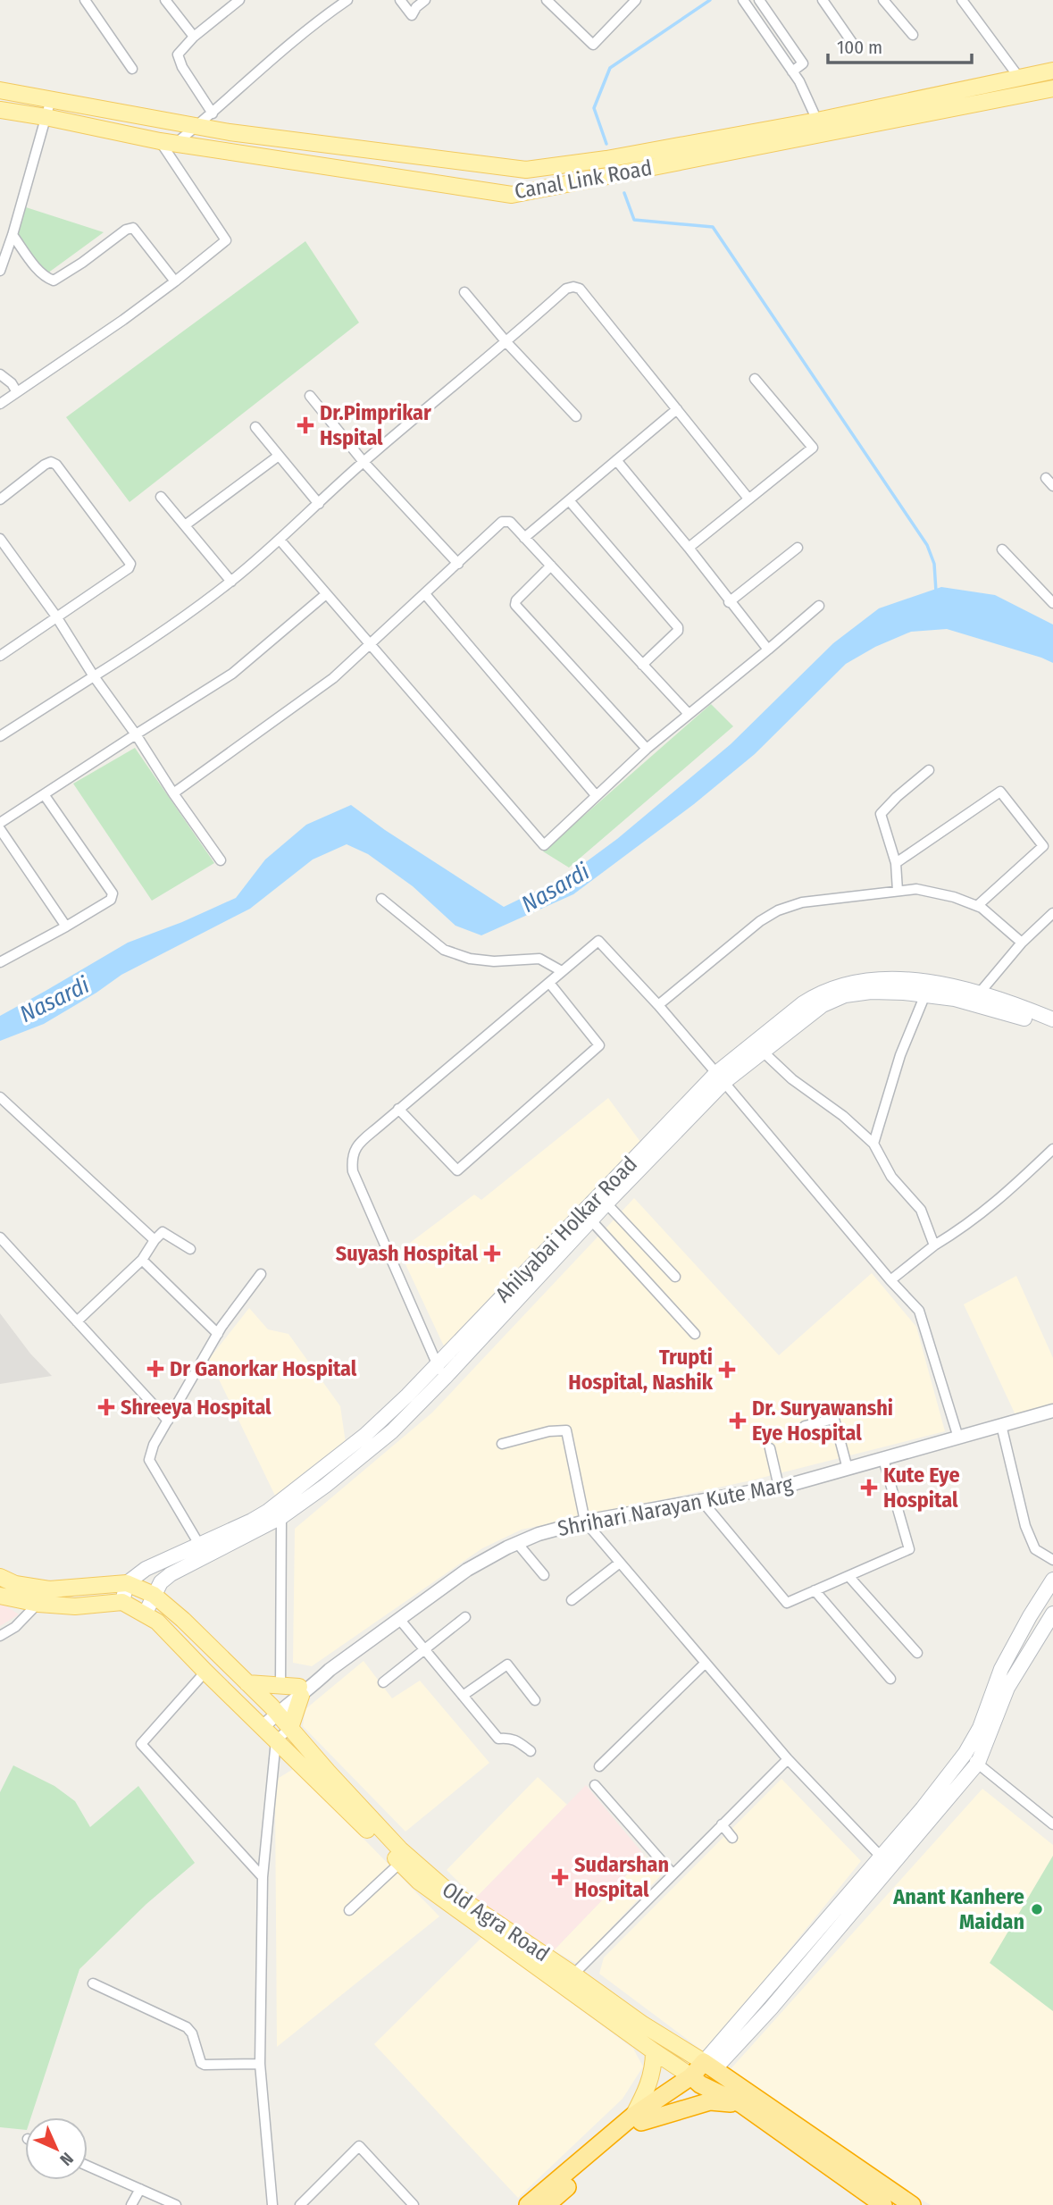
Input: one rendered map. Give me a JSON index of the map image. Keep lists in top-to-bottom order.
{
  "streets": {
    "highway": ["Old Agra Road"],
    "main road": ["Canal Link Road", "Ahilyabai Holkar Road"],
    "street": ["Shrihari Narayan Kute Marg"]
  },
  "crossings": [
    ["Ahilyabai Holkar Road", "Old Agra Road"],
    ["Shrihari Narayan Kute Marg", "Old Agra Road"]
  ],
  "water": ["Nasardi"],
  "places": {
    "health": [
      "Dr.Pimprikar Hspital",
      "Suyash Hospital",
      "Dr Ganorkar Hospital",
      "Trupti Hospital, Nashik",
      "Shreeya Hospital",
      "Dr. Suryawanshi Eye Hospital",
      "Kute Eye Hospital",
      "Sudarshan Hospital"
    ],
    "other": ["Anant Kanhere Maidan"]
  },
  "scale_bar": "100 m",
  "north": "bottom right"
}
